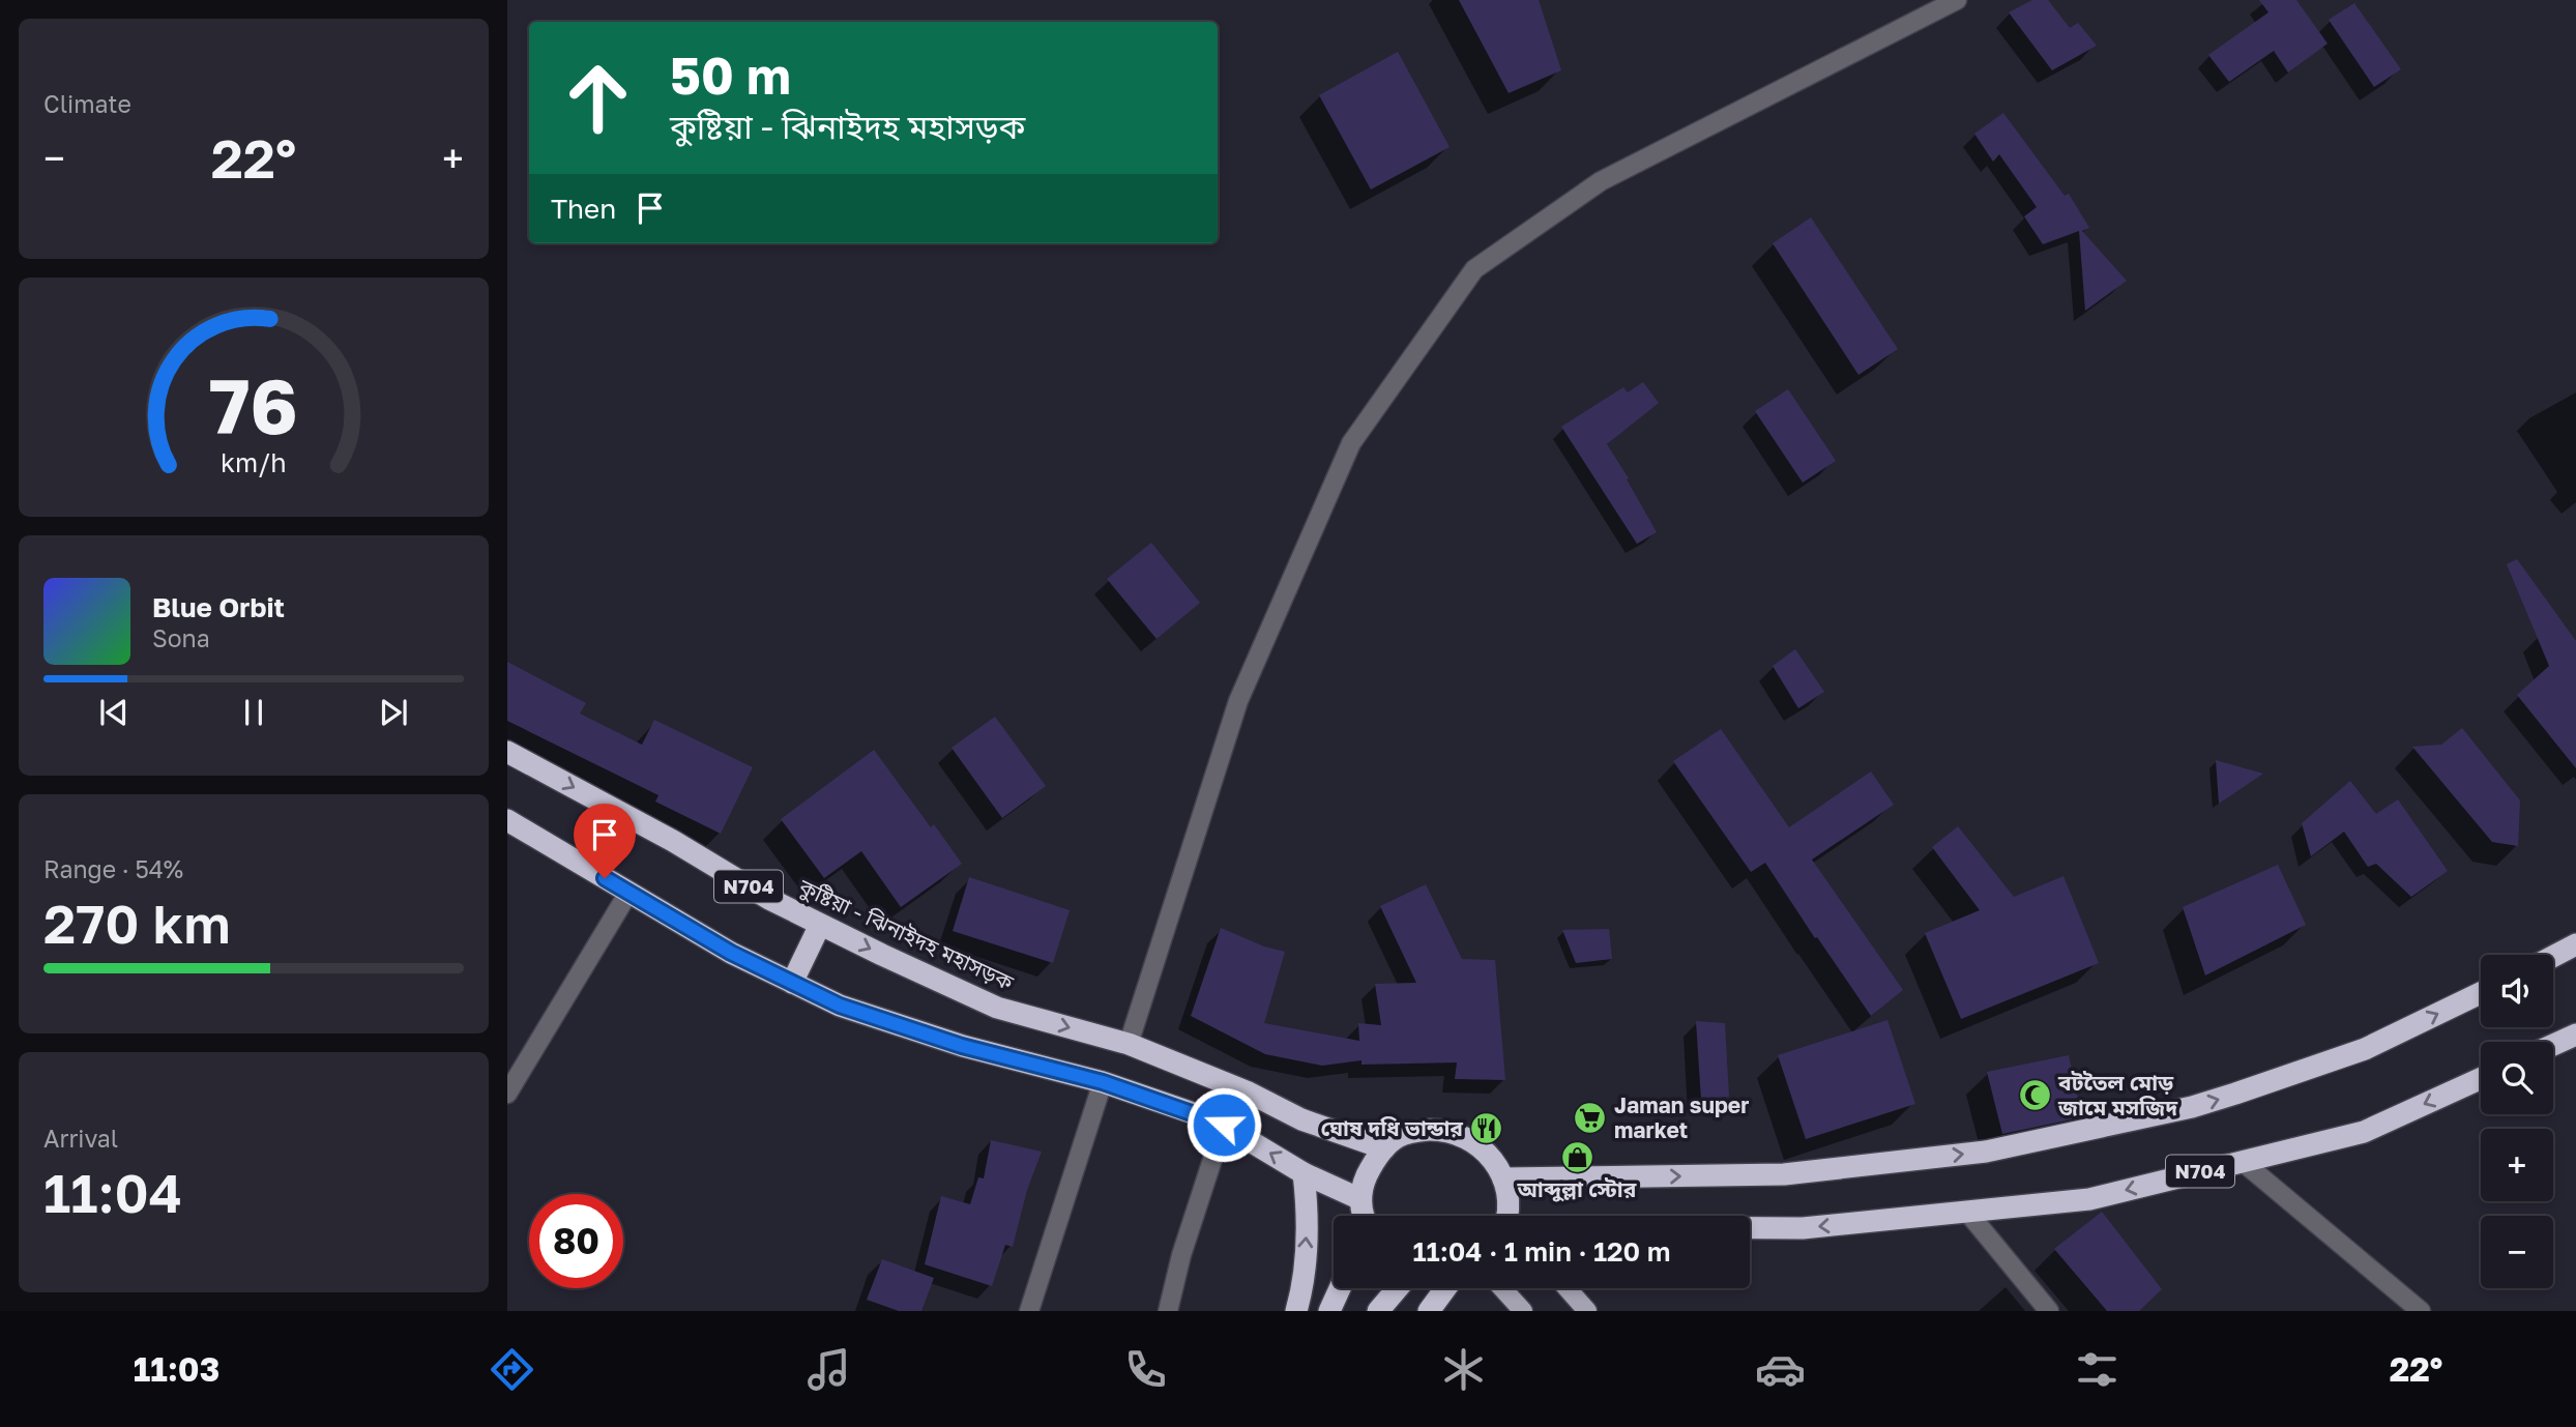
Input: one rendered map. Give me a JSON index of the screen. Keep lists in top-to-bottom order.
{
  "streets": {
    "highway": ["N704", "কুষ্টিয়া - ঝিনাইদহ মহাসড়ক"]
  },
  "places": {
    "mosque": ["বটতৈল মোড় জামে মসজিদ"],
    "supermarket": ["Jaman super market"],
    "restaurant": ["ঘোষ দধি ভান্ডার"],
    "shop": ["আব্দুল্লা স্টোর"]
  },
  "page": {
    "tile": [
      "Climate",
      ["Range · 54%", "270 km"],
      ["Arrival", "11:04"]
    ],
    "turn": ["50 m", "কুষ্টিয়া - ঝিনাইদহ মহাসড়ক"],
    "heat": ["−", "22°", "+"],
    "then": "Then",
    "song": ["Blue Orbit", "Sona"],
    "map_buttons": ["+", "−"],
    "limit": "80",
    "trip": "11:04 · 1 min · 120 m",
    "tabs": ["11:03", "22°"],
    "gauge": ["76", "km/h"]
  }
}
